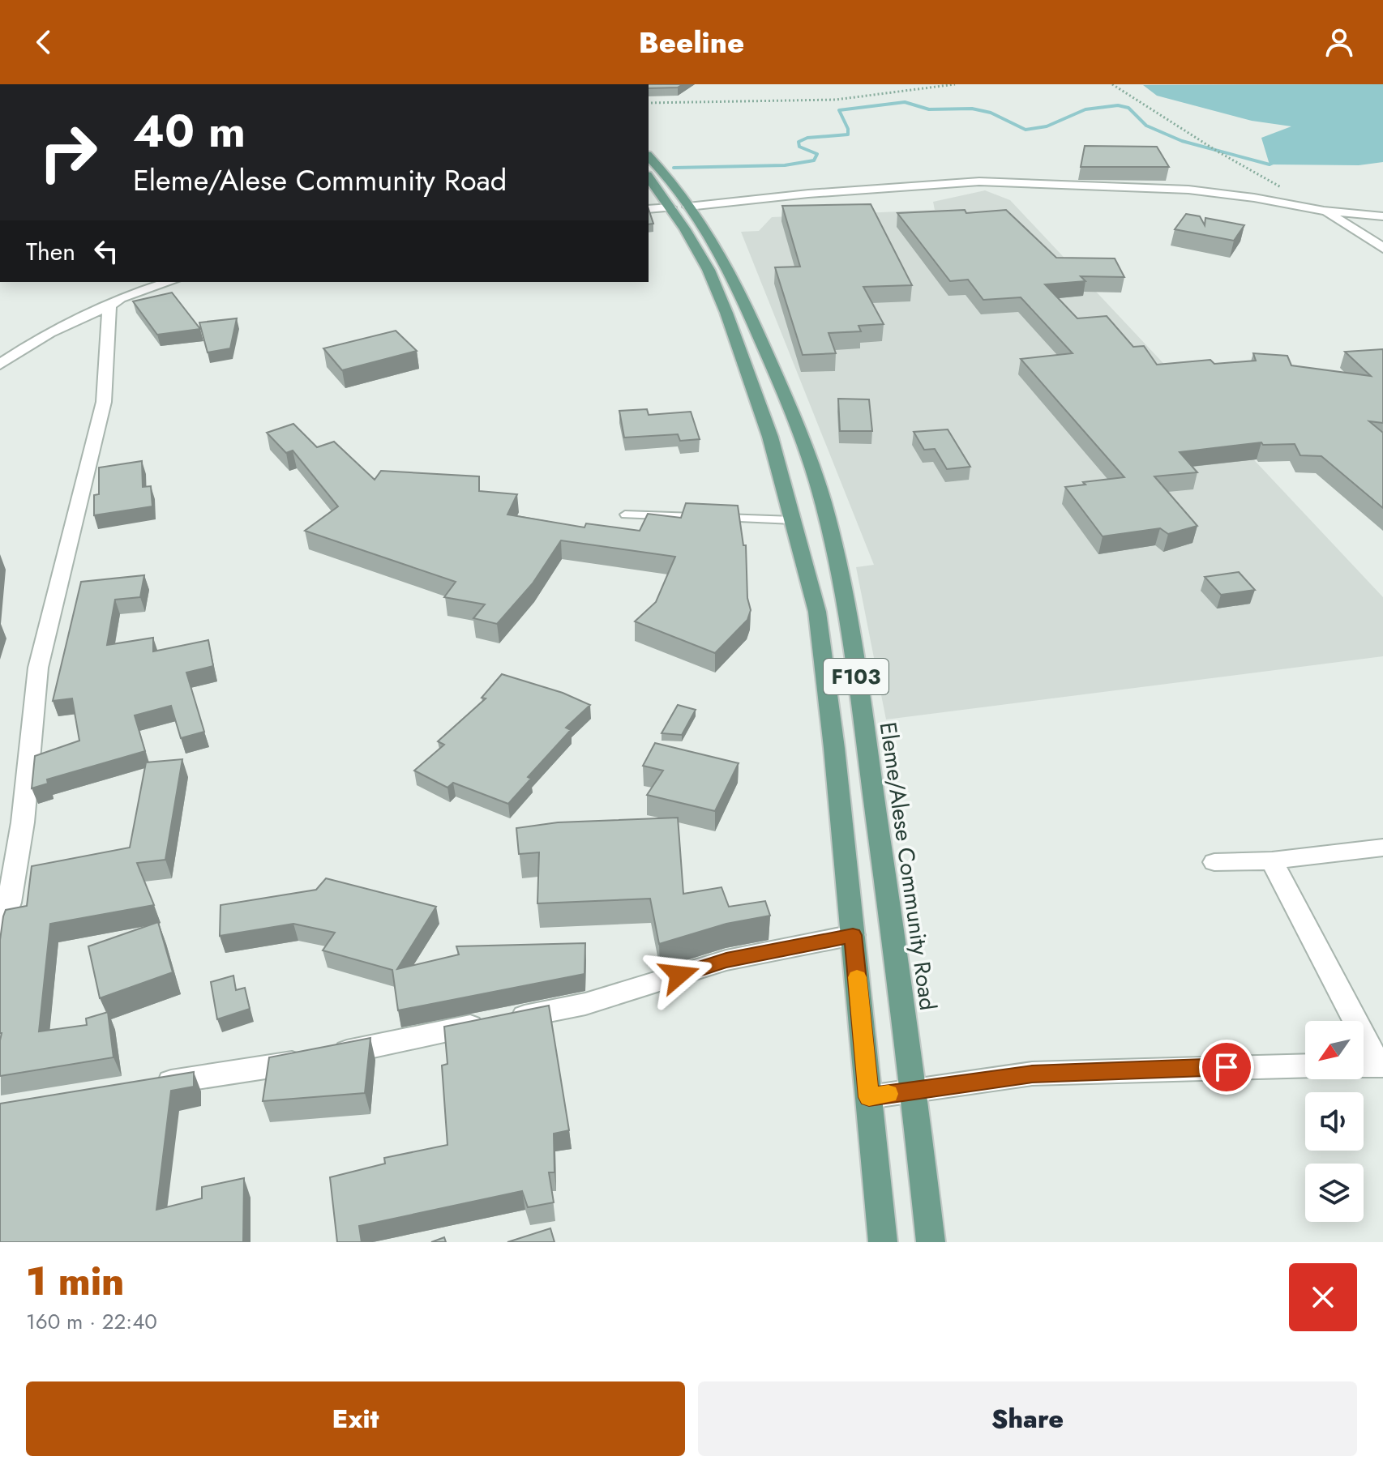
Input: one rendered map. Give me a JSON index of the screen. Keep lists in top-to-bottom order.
{
  "streets": {
    "main road": ["F103", "Eleme/Alese Community Road"]
  },
  "north": "bottom left",
  "page": {
    "header": "Beeline",
    "turn": ["40 m", "Eleme/Alese Community Road"],
    "then": "Then",
    "heading": ["1 min", "160 m · 22:40"],
    "buttons": ["Exit", "Share"]
  }
}
